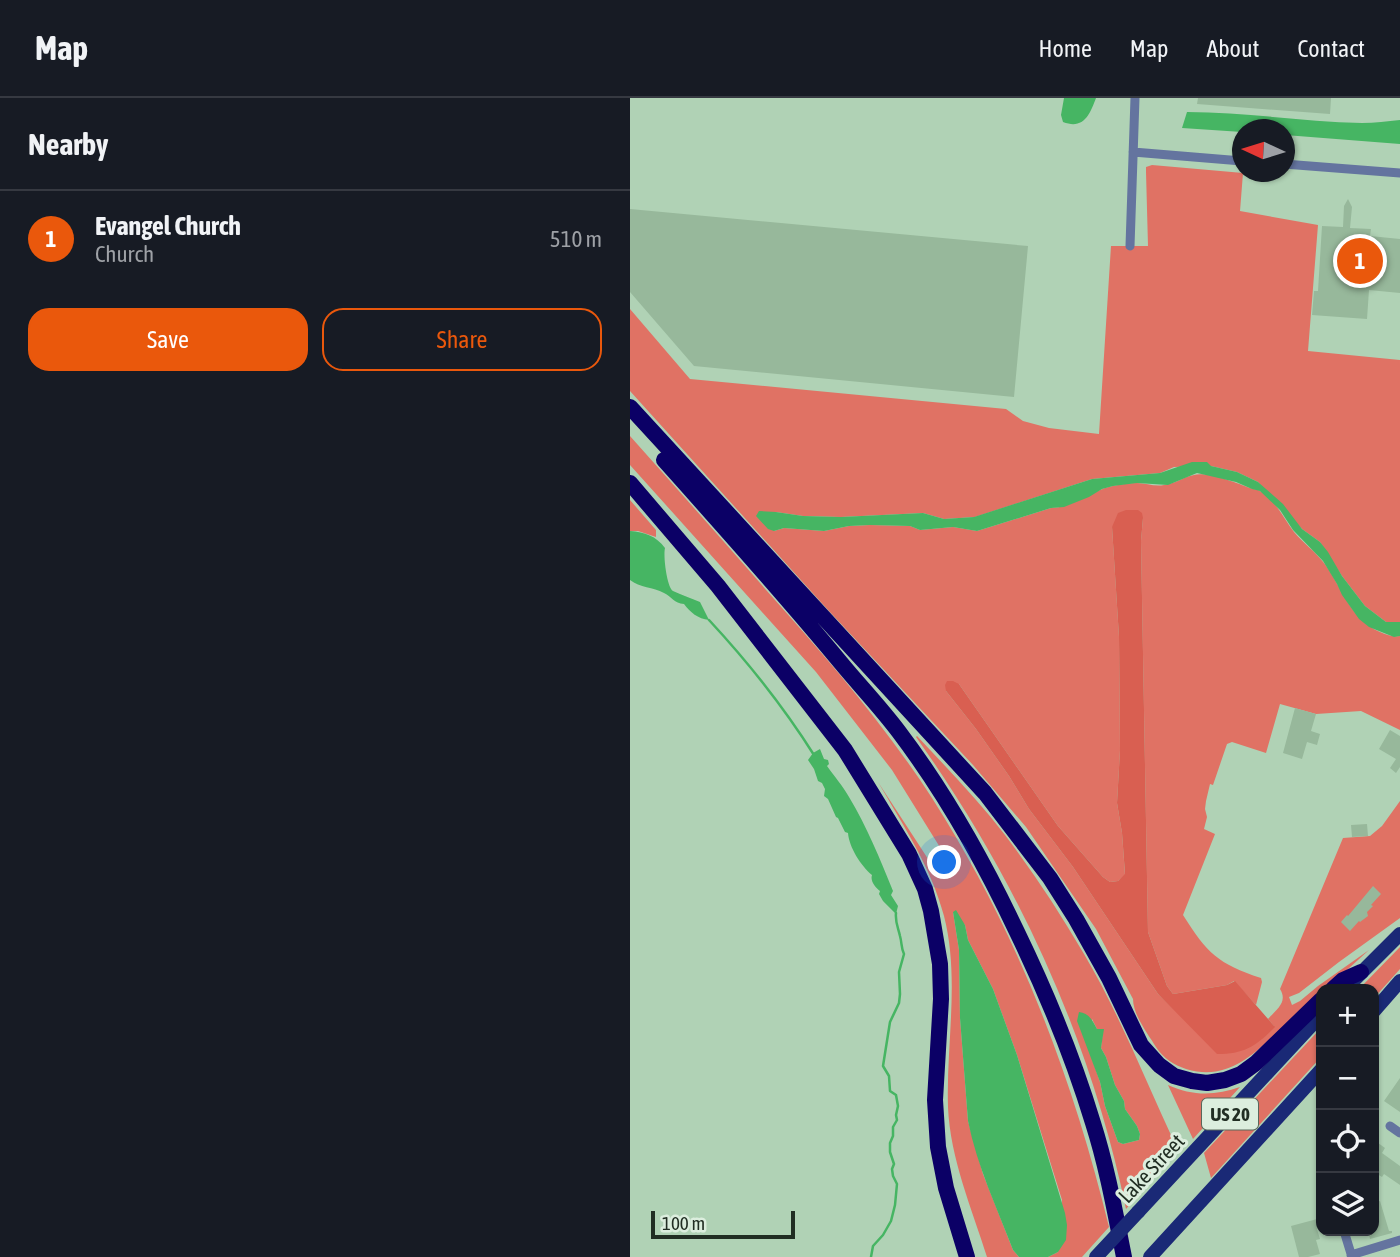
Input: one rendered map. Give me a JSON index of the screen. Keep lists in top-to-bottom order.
{
  "streets": {
    "main road": ["US 20", "Lake Street"]
  },
  "scale_bar": "100 m",
  "north": "left",
  "page": {
    "header": "Map",
    "nav": [
      "Home",
      "Map",
      "About",
      "Contact"
    ],
    "heading": "Nearby",
    "list": [
      {
        "mark": "1",
        "name": "Evangel Church",
        "note": "Church",
        "value": "510 m"
      }
    ],
    "pins": "1",
    "buttons": ["Save", "Share"],
    "map_buttons": ["+", "−"],
    "scale": "100 m"
  }
}
